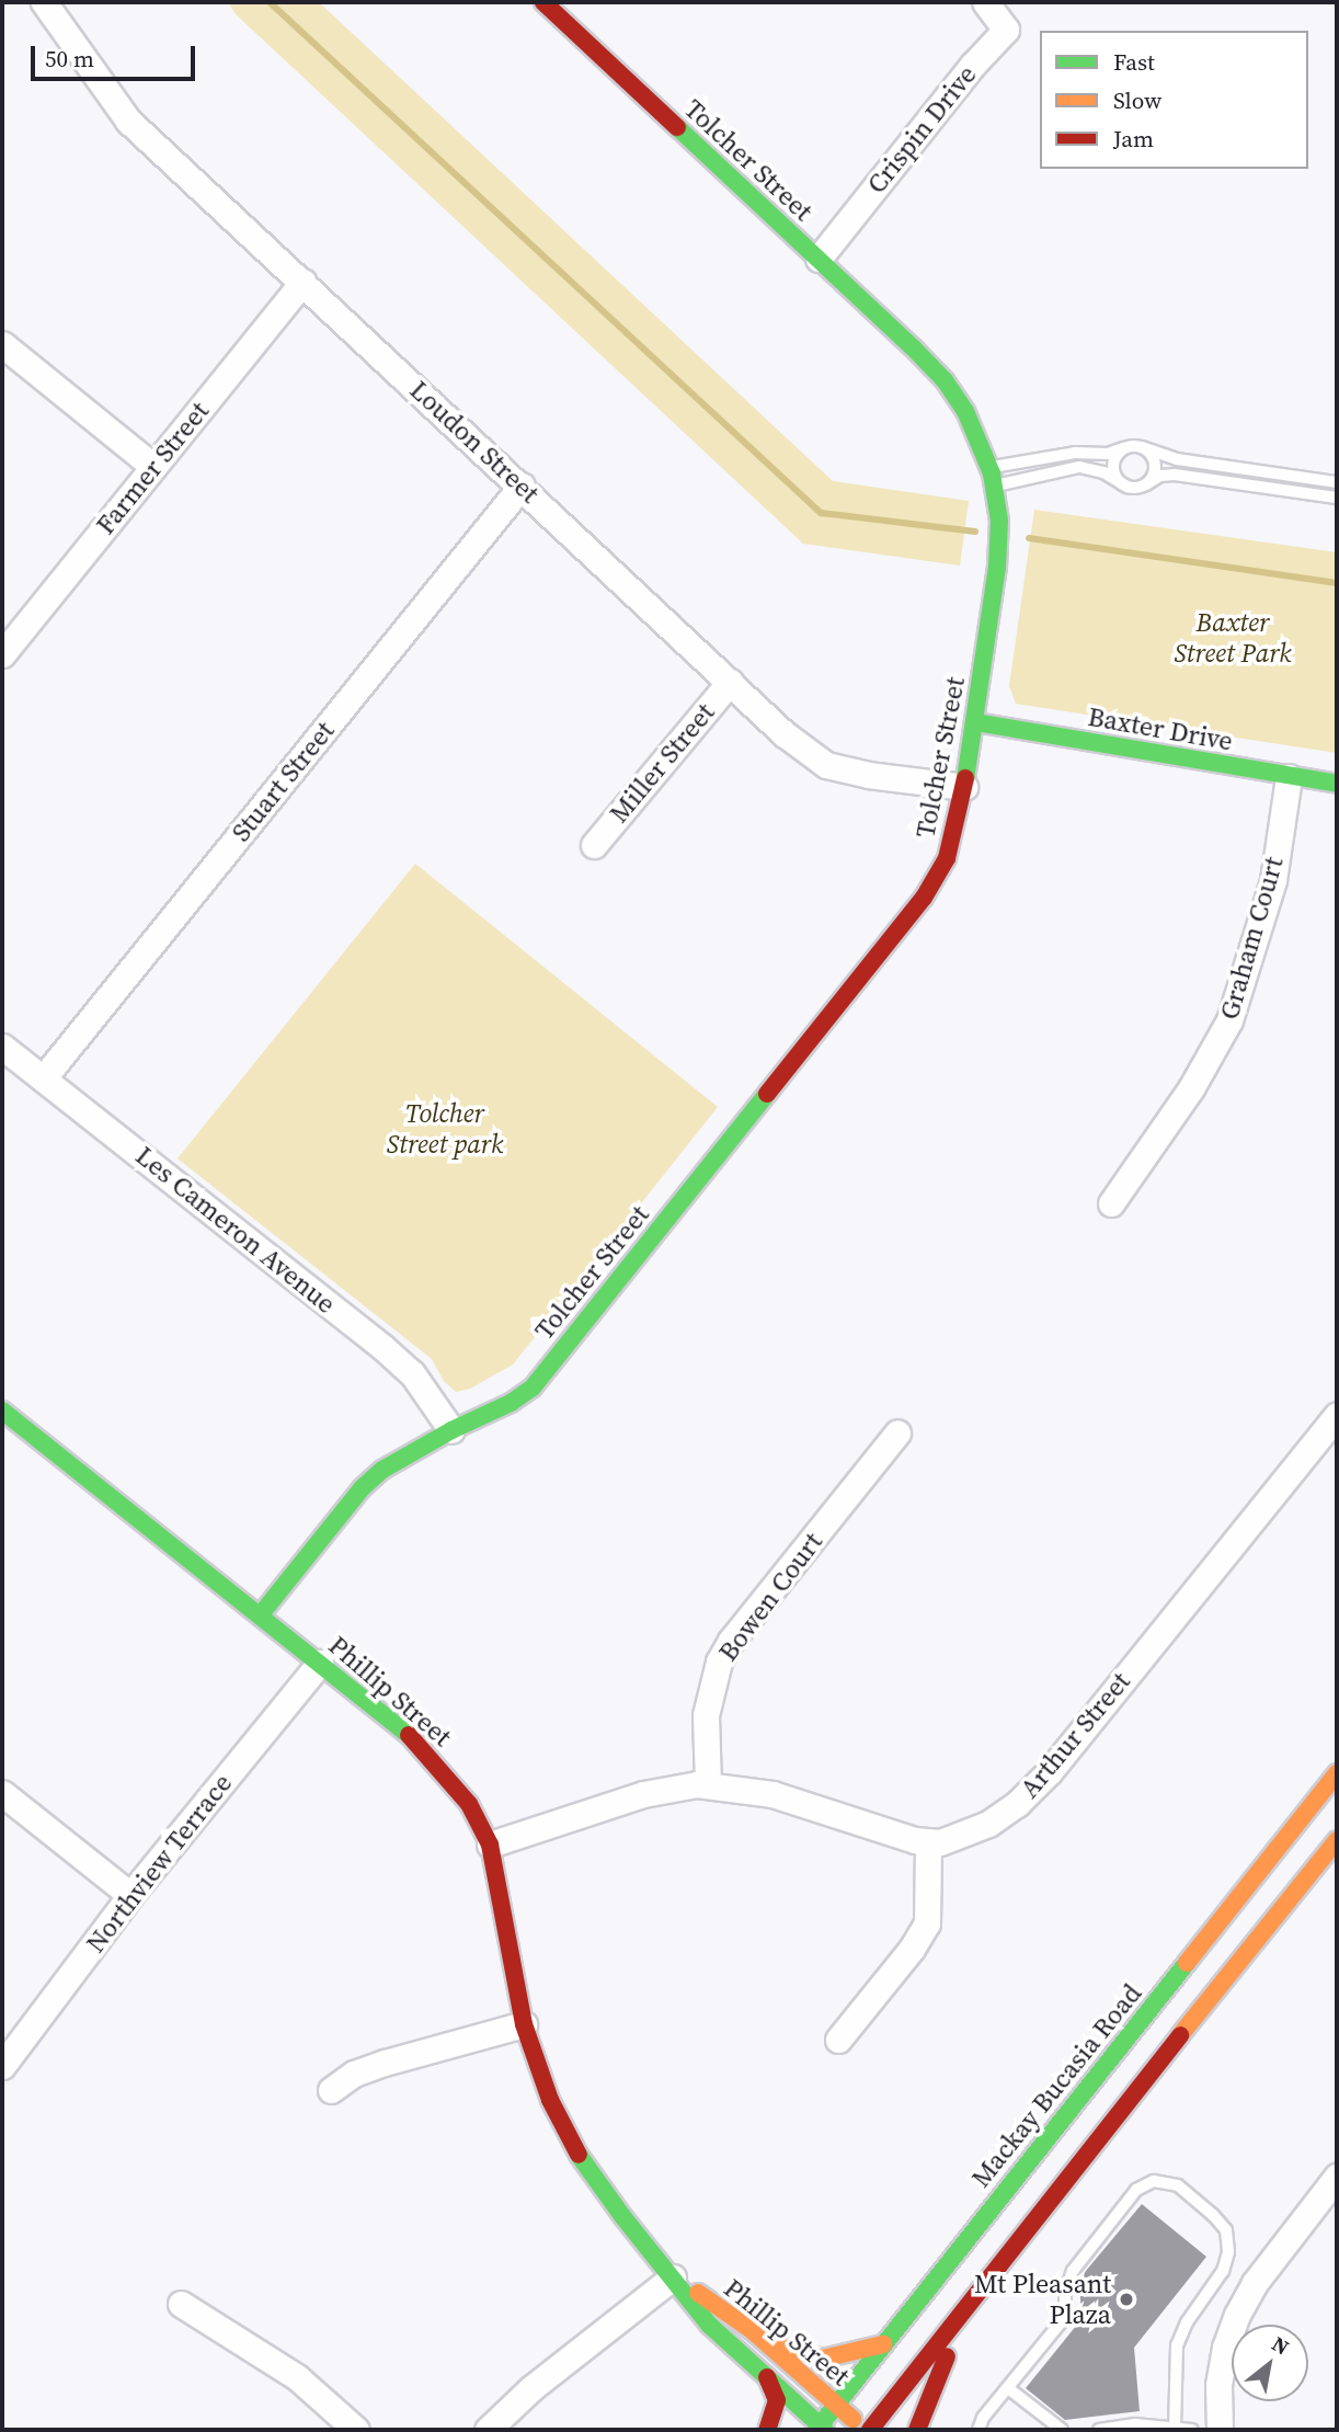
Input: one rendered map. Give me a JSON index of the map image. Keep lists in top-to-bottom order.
{
  "streets": {
    "street": [
      "Crispin Drive",
      "Tolcher Street",
      "Loudon Street",
      "Farmer Street",
      "Baxter Drive",
      "Miller Street",
      "Stuart Street",
      "Graham Court",
      "Les Cameron Avenue",
      "Bowen Court",
      "Phillip Street",
      "Arthur Street",
      "Northview Terrace",
      "Mackay Bucasia Road"
    ]
  },
  "crossings": [
    ["Crispin Drive", "Tolcher Street"],
    ["Tolcher Street", "Loudon Street"],
    ["Tolcher Street", "Baxter Drive"],
    ["Tolcher Street", "Les Cameron Avenue"],
    ["Tolcher Street", "Phillip Street"],
    ["Loudon Street", "Farmer Street"],
    ["Loudon Street", "Miller Street"],
    ["Loudon Street", "Stuart Street"],
    ["Baxter Drive", "Graham Court"],
    ["Stuart Street", "Les Cameron Avenue"],
    ["Bowen Court", "Arthur Street"],
    ["Phillip Street", "Arthur Street"],
    ["Phillip Street", "Northview Terrace"],
    ["Phillip Street", "Mackay Bucasia Road"]
  ],
  "parks": ["Baxter Street Park", "Tolcher Street park"],
  "places": ["Mt Pleasant Plaza"],
  "legend": ["Fast", "Slow", "Jam"],
  "scale_bar": "50 m",
  "north": "top right"
}
